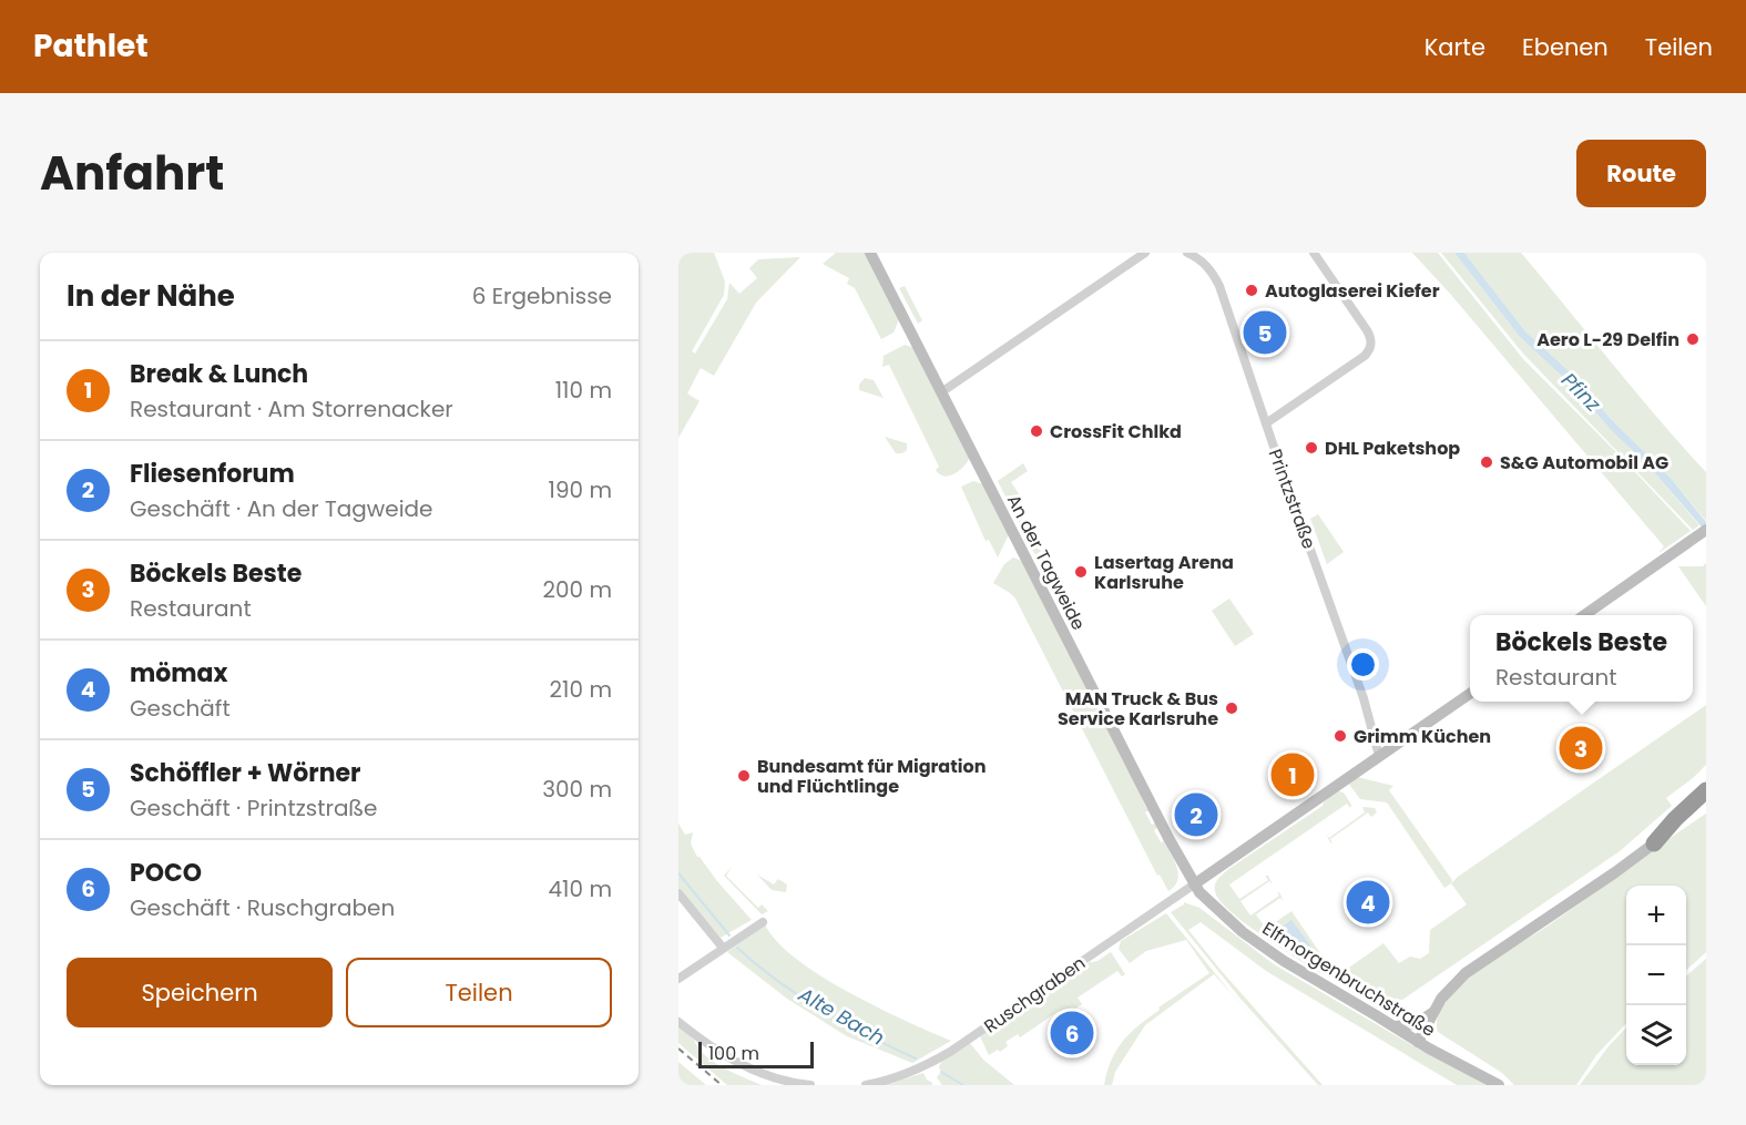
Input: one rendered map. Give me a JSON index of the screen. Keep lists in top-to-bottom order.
{
  "streets": {
    "main road": ["An der Tagweide", "Elfmorgenbruchstraße"],
    "street": ["Printzstraße", "Ruschgraben"]
  },
  "crossings": [
    ["An der Tagweide", "Elfmorgenbruchstraße"],
    ["An der Tagweide", "Ruschgraben"],
    ["Elfmorgenbruchstraße", "Ruschgraben"]
  ],
  "water": ["Pfinz", "Alte Bach"],
  "places": [
    "Autoglaserei Kiefer",
    "Aero L-29 Delfin",
    "CrossFit Chlkd",
    "DHL Paketshop",
    "S&G Automobil AG",
    "Lasertag Arena Karlsruhe",
    "MAN Truck & Bus Service Karlsruhe",
    "Grimm Küchen",
    "Bundesamt für Migration und Flüchtlinge"
  ],
  "scale_bar": "100 m",
  "page": {
    "header": "Pathlet",
    "nav": ["Karte", "Ebenen", "Teilen"],
    "title": "Anfahrt",
    "buttons": [
      "Route",
      ["Speichern", "Teilen"]
    ],
    "heading": ["In der Nähe", "6 Ergebnisse"],
    "pins": [
      "5",
      "3",
      "1",
      "2",
      "4",
      "6"
    ],
    "list": [
      {
        "mark": "1",
        "name": "Break & Lunch",
        "note": "Restaurant · Am Storrenacker",
        "value": "110 m"
      },
      {
        "mark": "2",
        "name": "Fliesenforum",
        "note": "Geschäft · An der Tagweide",
        "value": "190 m"
      },
      {
        "mark": "3",
        "name": "Böckels Beste",
        "note": "Restaurant",
        "value": "200 m"
      },
      {
        "mark": "4",
        "name": "mömax",
        "note": "Geschäft",
        "value": "210 m"
      },
      {
        "mark": "5",
        "name": "Schöffler + Wörner",
        "note": "Geschäft · Printzstraße",
        "value": "300 m"
      },
      {
        "mark": "6",
        "name": "POCO",
        "note": "Geschäft · Ruschgraben",
        "value": "410 m"
      }
    ],
    "popup": ["Böckels Beste", "Restaurant"],
    "map_buttons": ["+", "−"],
    "scale": "100 m"
  }
}
